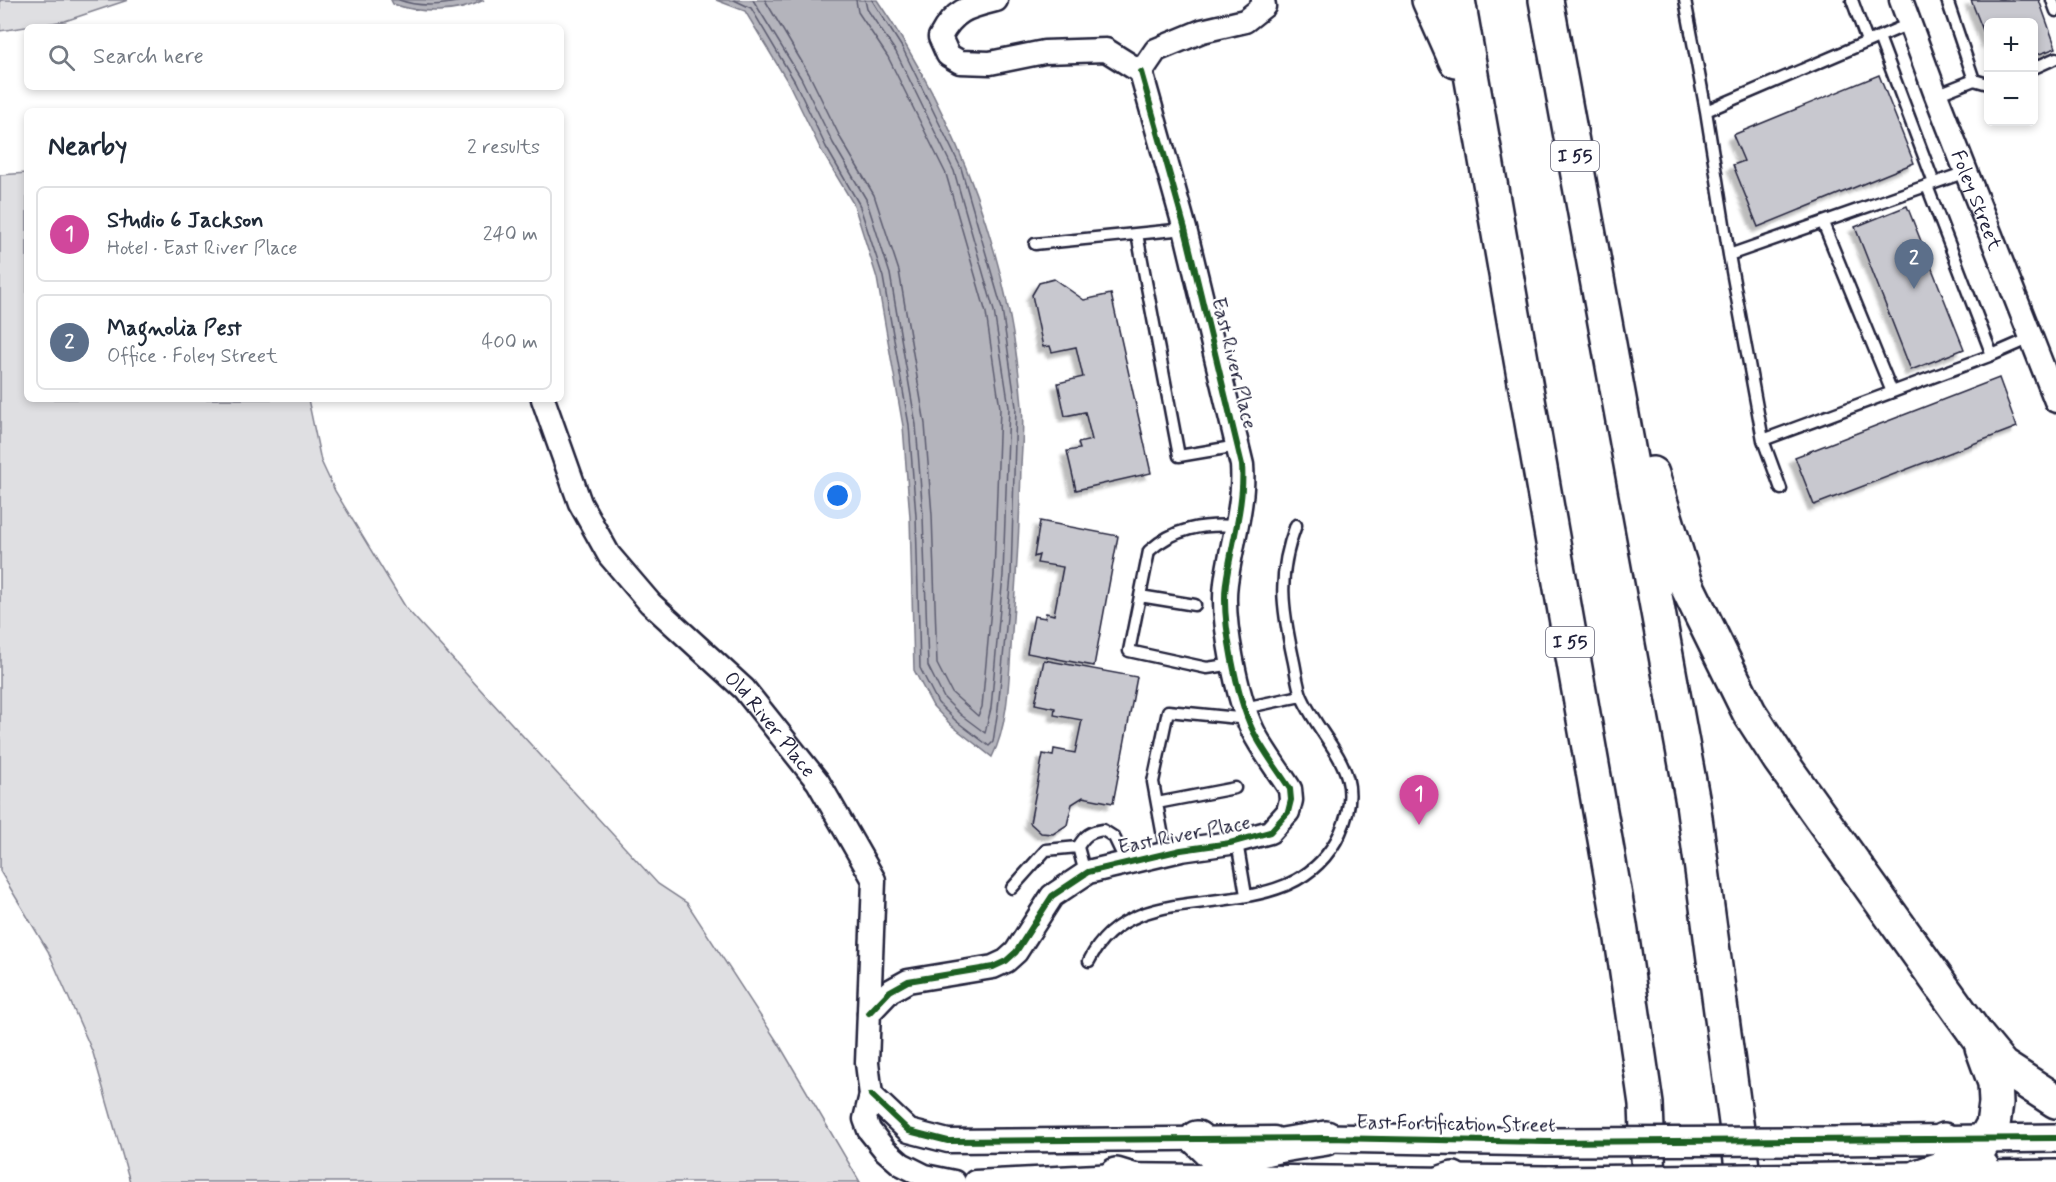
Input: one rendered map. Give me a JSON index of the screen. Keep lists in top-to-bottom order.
{
  "streets": {
    "highway": ["I 55"],
    "street": [
      "Foley Street",
      "East River Place",
      "Old River Place",
      "East Fortification Street"
    ]
  },
  "crossings": [
    ["East River Place", "Old River Place"],
    ["Old River Place", "East Fortification Street"]
  ],
  "page": {
    "map_buttons": ["+", "−"],
    "search": "Search here",
    "heading": ["Nearby", "2 results"],
    "list": [
      {
        "mark": "1",
        "name": "Studio 6 Jackson",
        "note": "Hotel · East River Place",
        "value": "240 m"
      },
      {
        "mark": "2",
        "name": "Magnolia Pest",
        "note": "Office · Foley Street",
        "value": "400 m"
      }
    ],
    "pins": ["2", "1"]
  }
}
